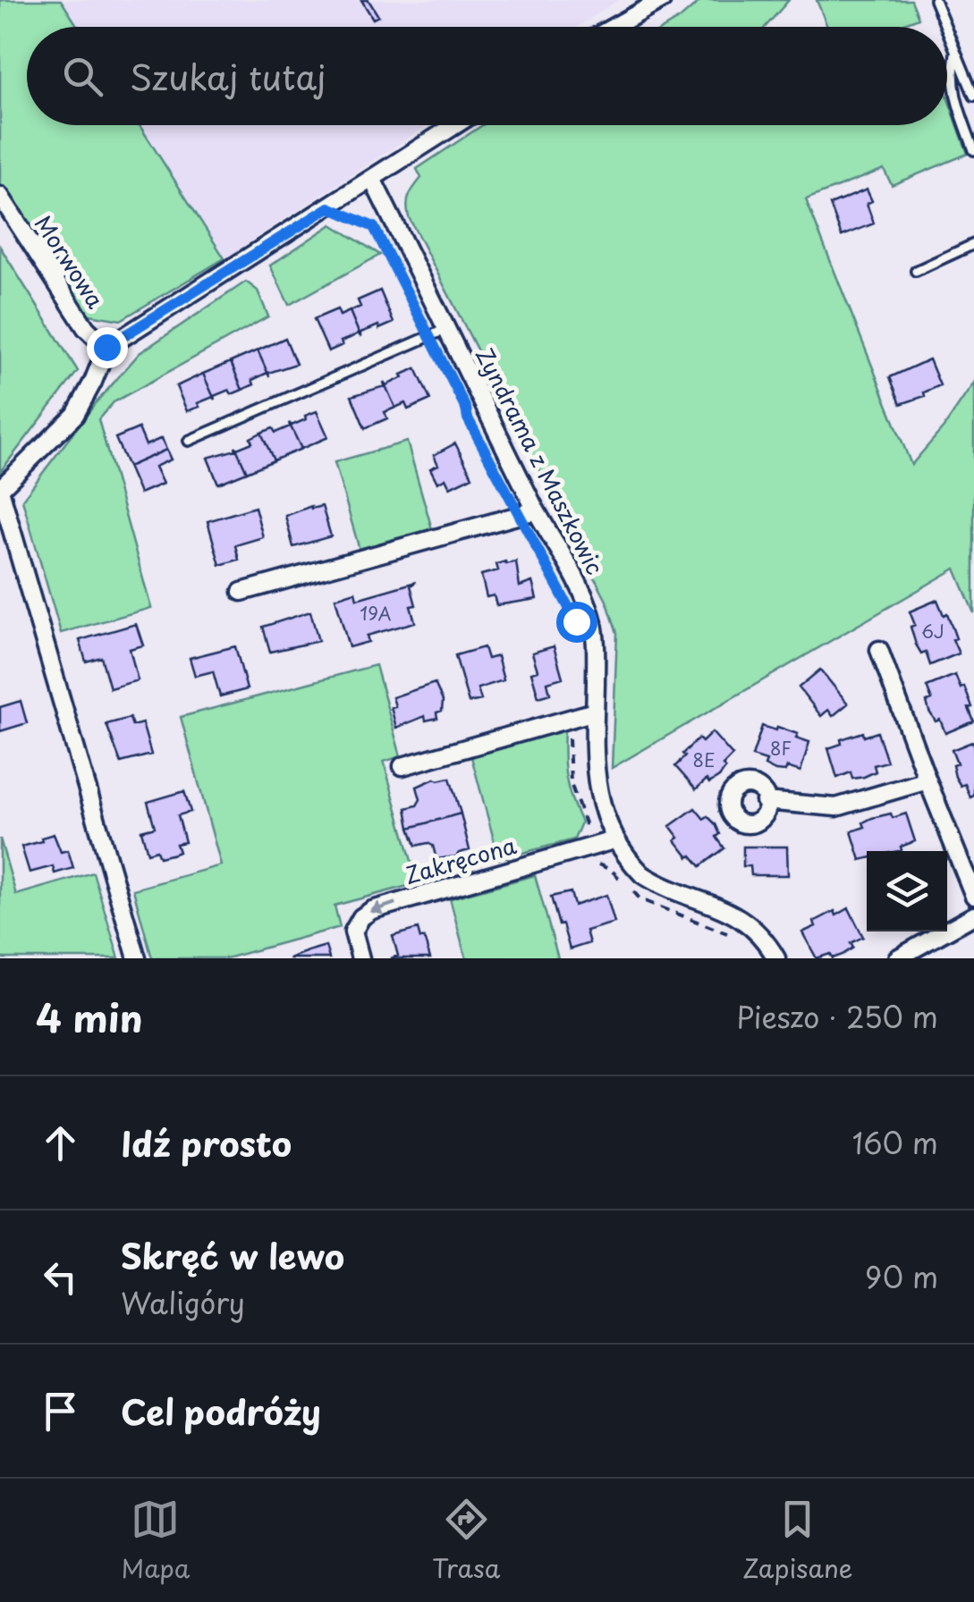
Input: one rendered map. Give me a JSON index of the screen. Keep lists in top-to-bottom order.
{
  "streets": {
    "street": ["Morwowa", "Zyndrama z Maszkowic", "Zakręcona"]
  },
  "crossings": [
    ["Zyndrama z Maszkowic", "Zakręcona"]
  ],
  "house_numbers": [
    "19A",
    "6J",
    "8F",
    "8E"
  ],
  "page": {
    "search": "Szukaj tutaj",
    "heading": ["4 min", "Pieszo · 250 m"],
    "list": [
      ["Idź prosto", "160 m"],
      ["Skręć w lewo", "Waligóry", "90 m"],
      "Cel podróży"
    ],
    "nav": ["Mapa", "Trasa", "Zapisane"]
  }
}
